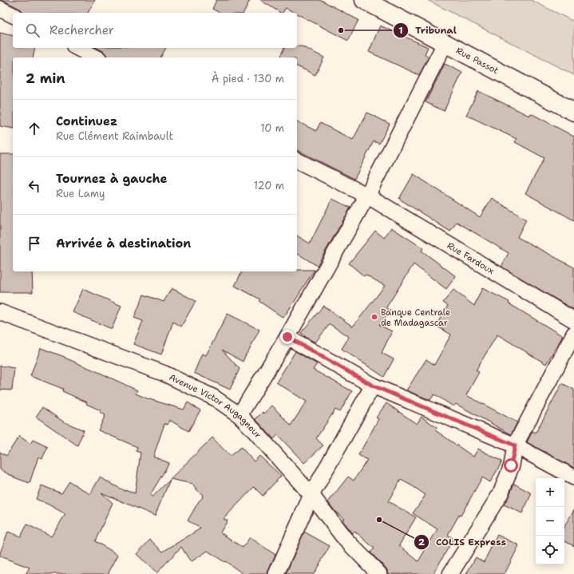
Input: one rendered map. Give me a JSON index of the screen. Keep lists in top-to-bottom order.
{
  "streets": {
    "main road": ["Rue Passot"],
    "street": ["Rue Fardoux", "Avenue Victor Augagneur"]
  },
  "places": ["Tribunal", "Banque Centrale de Madagascar", "COLIS Express"],
  "page": {
    "search": "Rechercher",
    "heading": ["2 min", "À pied · 130 m"],
    "list": [
      ["Continuez", "Rue Clément Raimbault", "10 m"],
      ["Tournez à gauche", "Rue Lamy", "120 m"],
      "Arrivée à destination"
    ],
    "map_buttons": ["+", "−"]
  }
}
